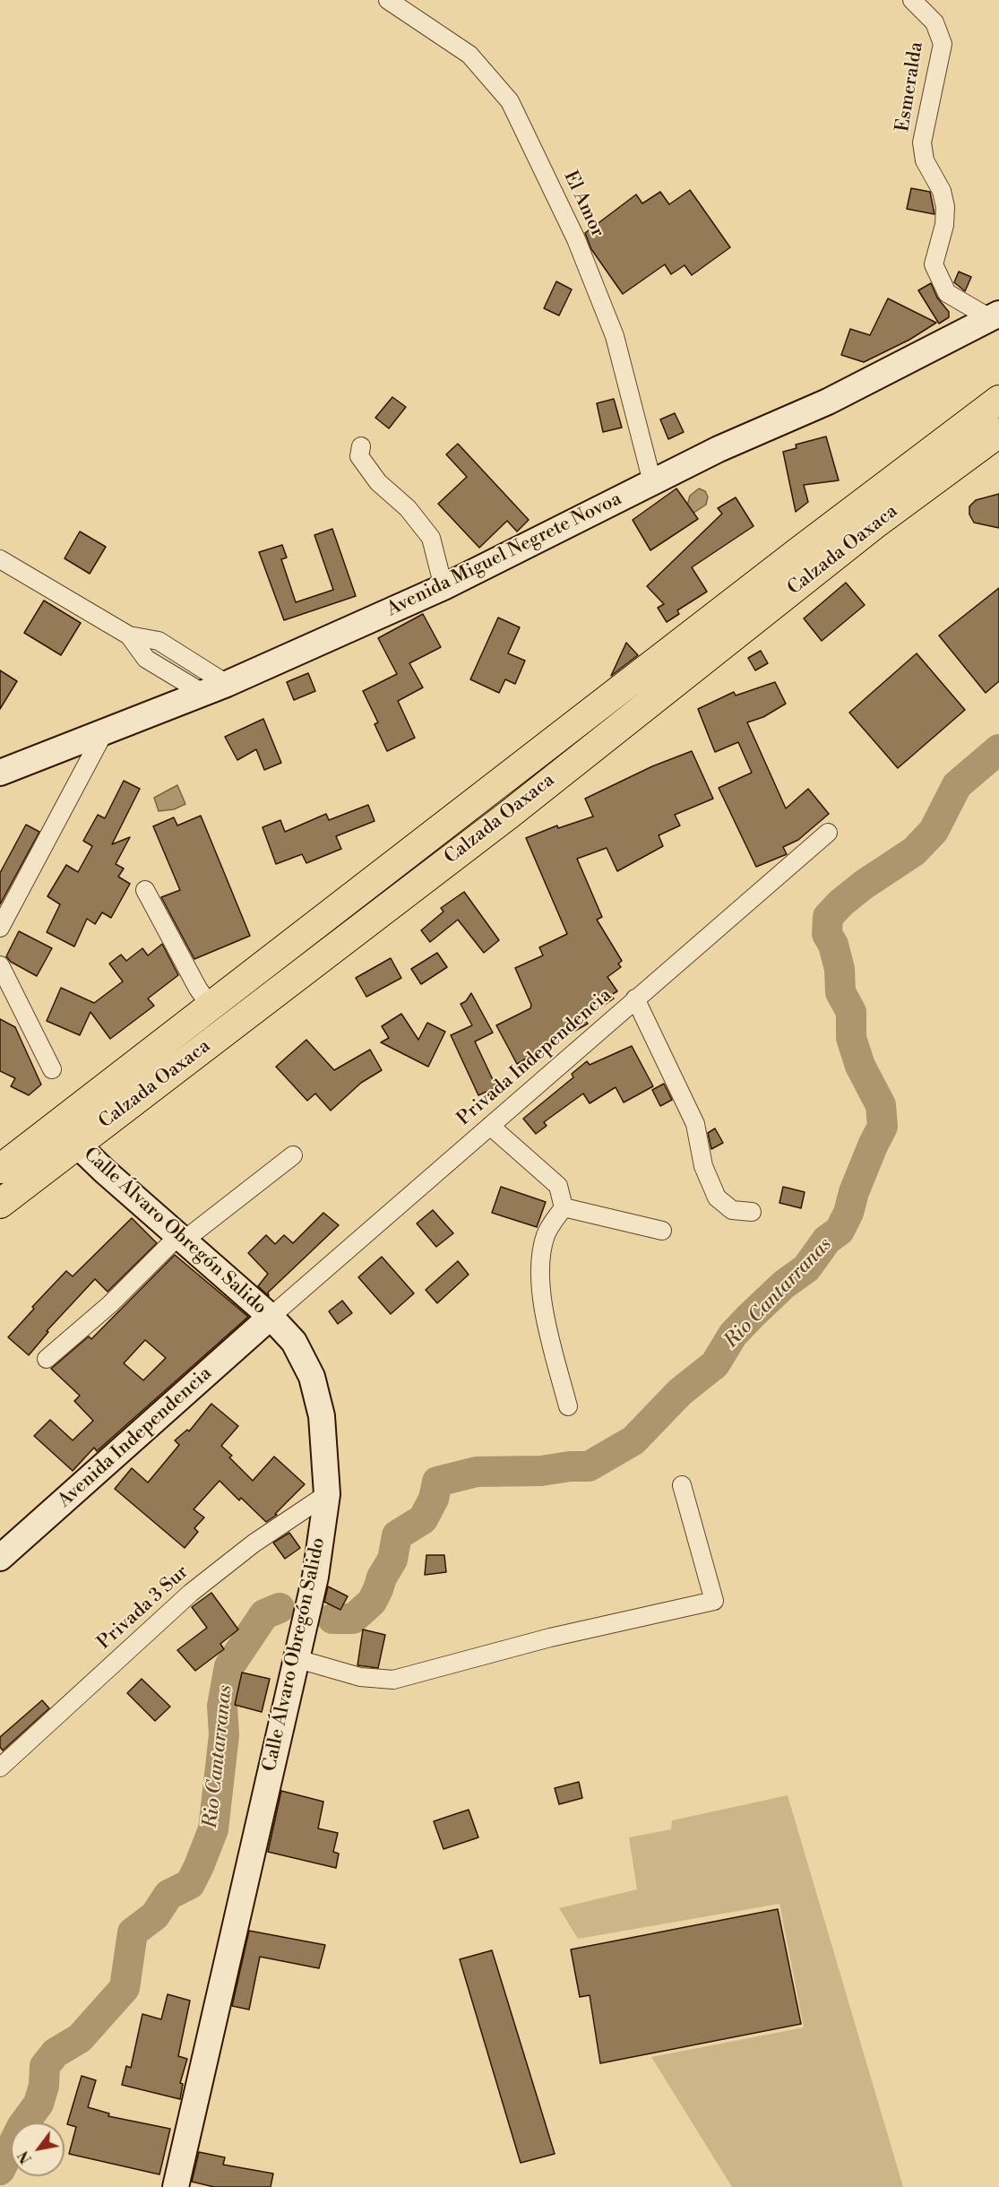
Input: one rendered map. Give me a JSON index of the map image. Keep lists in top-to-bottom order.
{
  "streets": {
    "main road": ["Calzada Oaxaca"],
    "street": [
      "Esmeralda",
      "El Amor",
      "Avenida Miguel Negrete Novoa",
      "Privada Independencia",
      "Calle Álvaro Obregón Salido",
      "Avenida Independencia",
      "Privada 3 Sur"
    ]
  },
  "crossings": [
    ["Esmeralda", "Avenida Miguel Negrete Novoa"],
    ["El Amor", "Avenida Miguel Negrete Novoa"],
    ["Calzada Oaxaca", "Calle Álvaro Obregón Salido"],
    ["Privada Independencia", "Calle Álvaro Obregón Salido"],
    ["Privada Independencia", "Avenida Independencia"],
    ["Calle Álvaro Obregón Salido", "Avenida Independencia"],
    ["Calle Álvaro Obregón Salido", "Privada 3 Sur"]
  ],
  "water": ["Rio Cantarranas"],
  "north": "bottom left"
}
